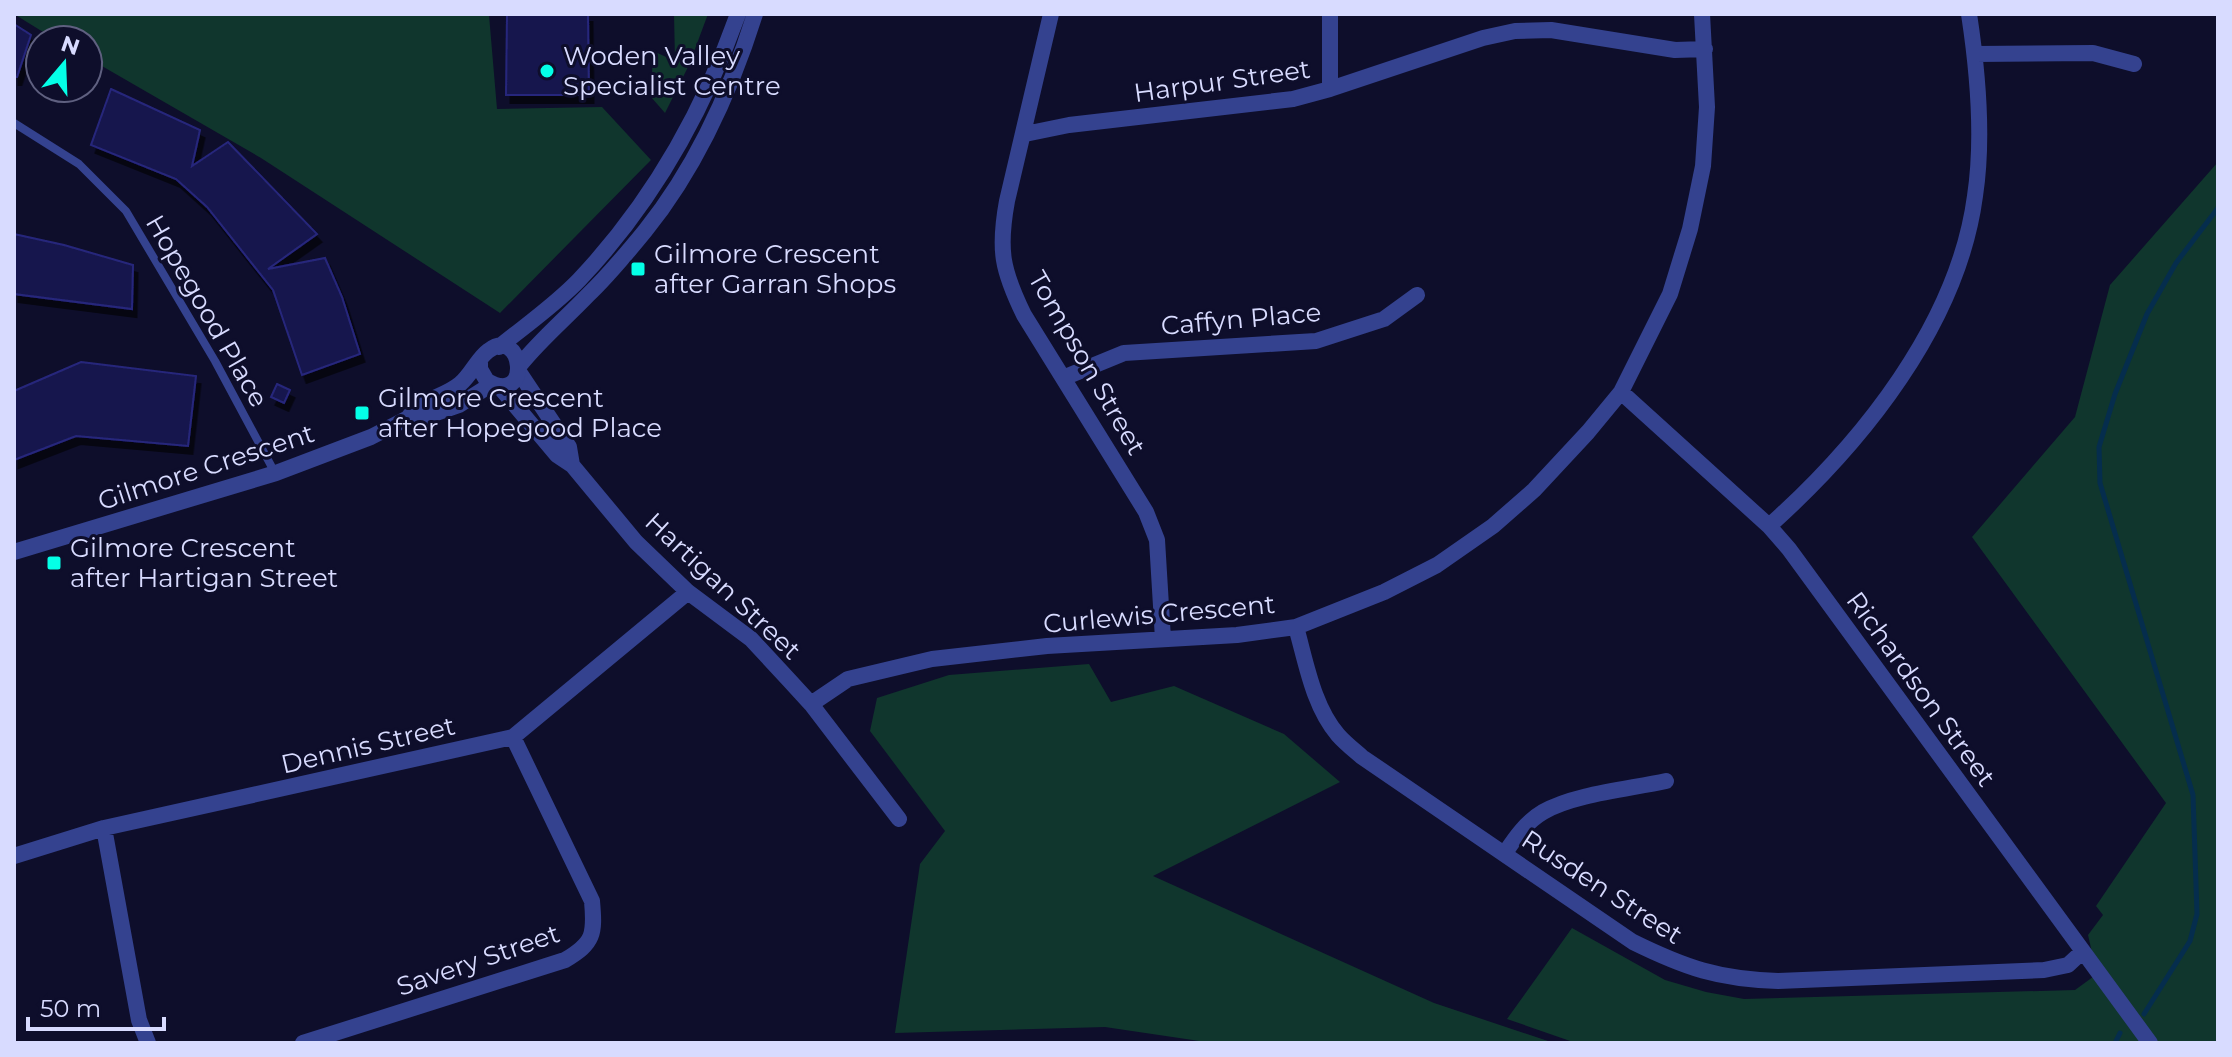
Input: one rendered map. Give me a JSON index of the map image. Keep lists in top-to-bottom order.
{
  "streets": {
    "street": [
      "Harpur Street",
      "Caffyn Place",
      "Tompson Street",
      "Gilmore Crescent",
      "Hartigan Street",
      "Curlewis Crescent",
      "Richardson Street",
      "Dennis Street",
      "Rusden Street",
      "Savery Street"
    ],
    "lane": ["Hopegood Place"]
  },
  "crossings": [
    ["Harpur Street", "Tompson Street"],
    ["Harpur Street", "Curlewis Crescent"],
    ["Hopegood Place", "Gilmore Crescent"],
    ["Caffyn Place", "Tompson Street"],
    ["Tompson Street", "Curlewis Crescent"],
    ["Gilmore Crescent", "Hartigan Street"],
    ["Hartigan Street", "Curlewis Crescent"],
    ["Hartigan Street", "Dennis Street"],
    ["Curlewis Crescent", "Richardson Street"],
    ["Curlewis Crescent", "Rusden Street"],
    ["Richardson Street", "Rusden Street"],
    ["Dennis Street", "Savery Street"]
  ],
  "places": {
    "other": ["Woden Valley Specialist Centre"],
    "transit": ["Gilmore Crescent after Garran Shops", "Gilmore Crescent after Hopegood Place", "Gilmore Crescent after Hartigan Street"]
  },
  "scale_bar": "50 m",
  "north": "top"
}
